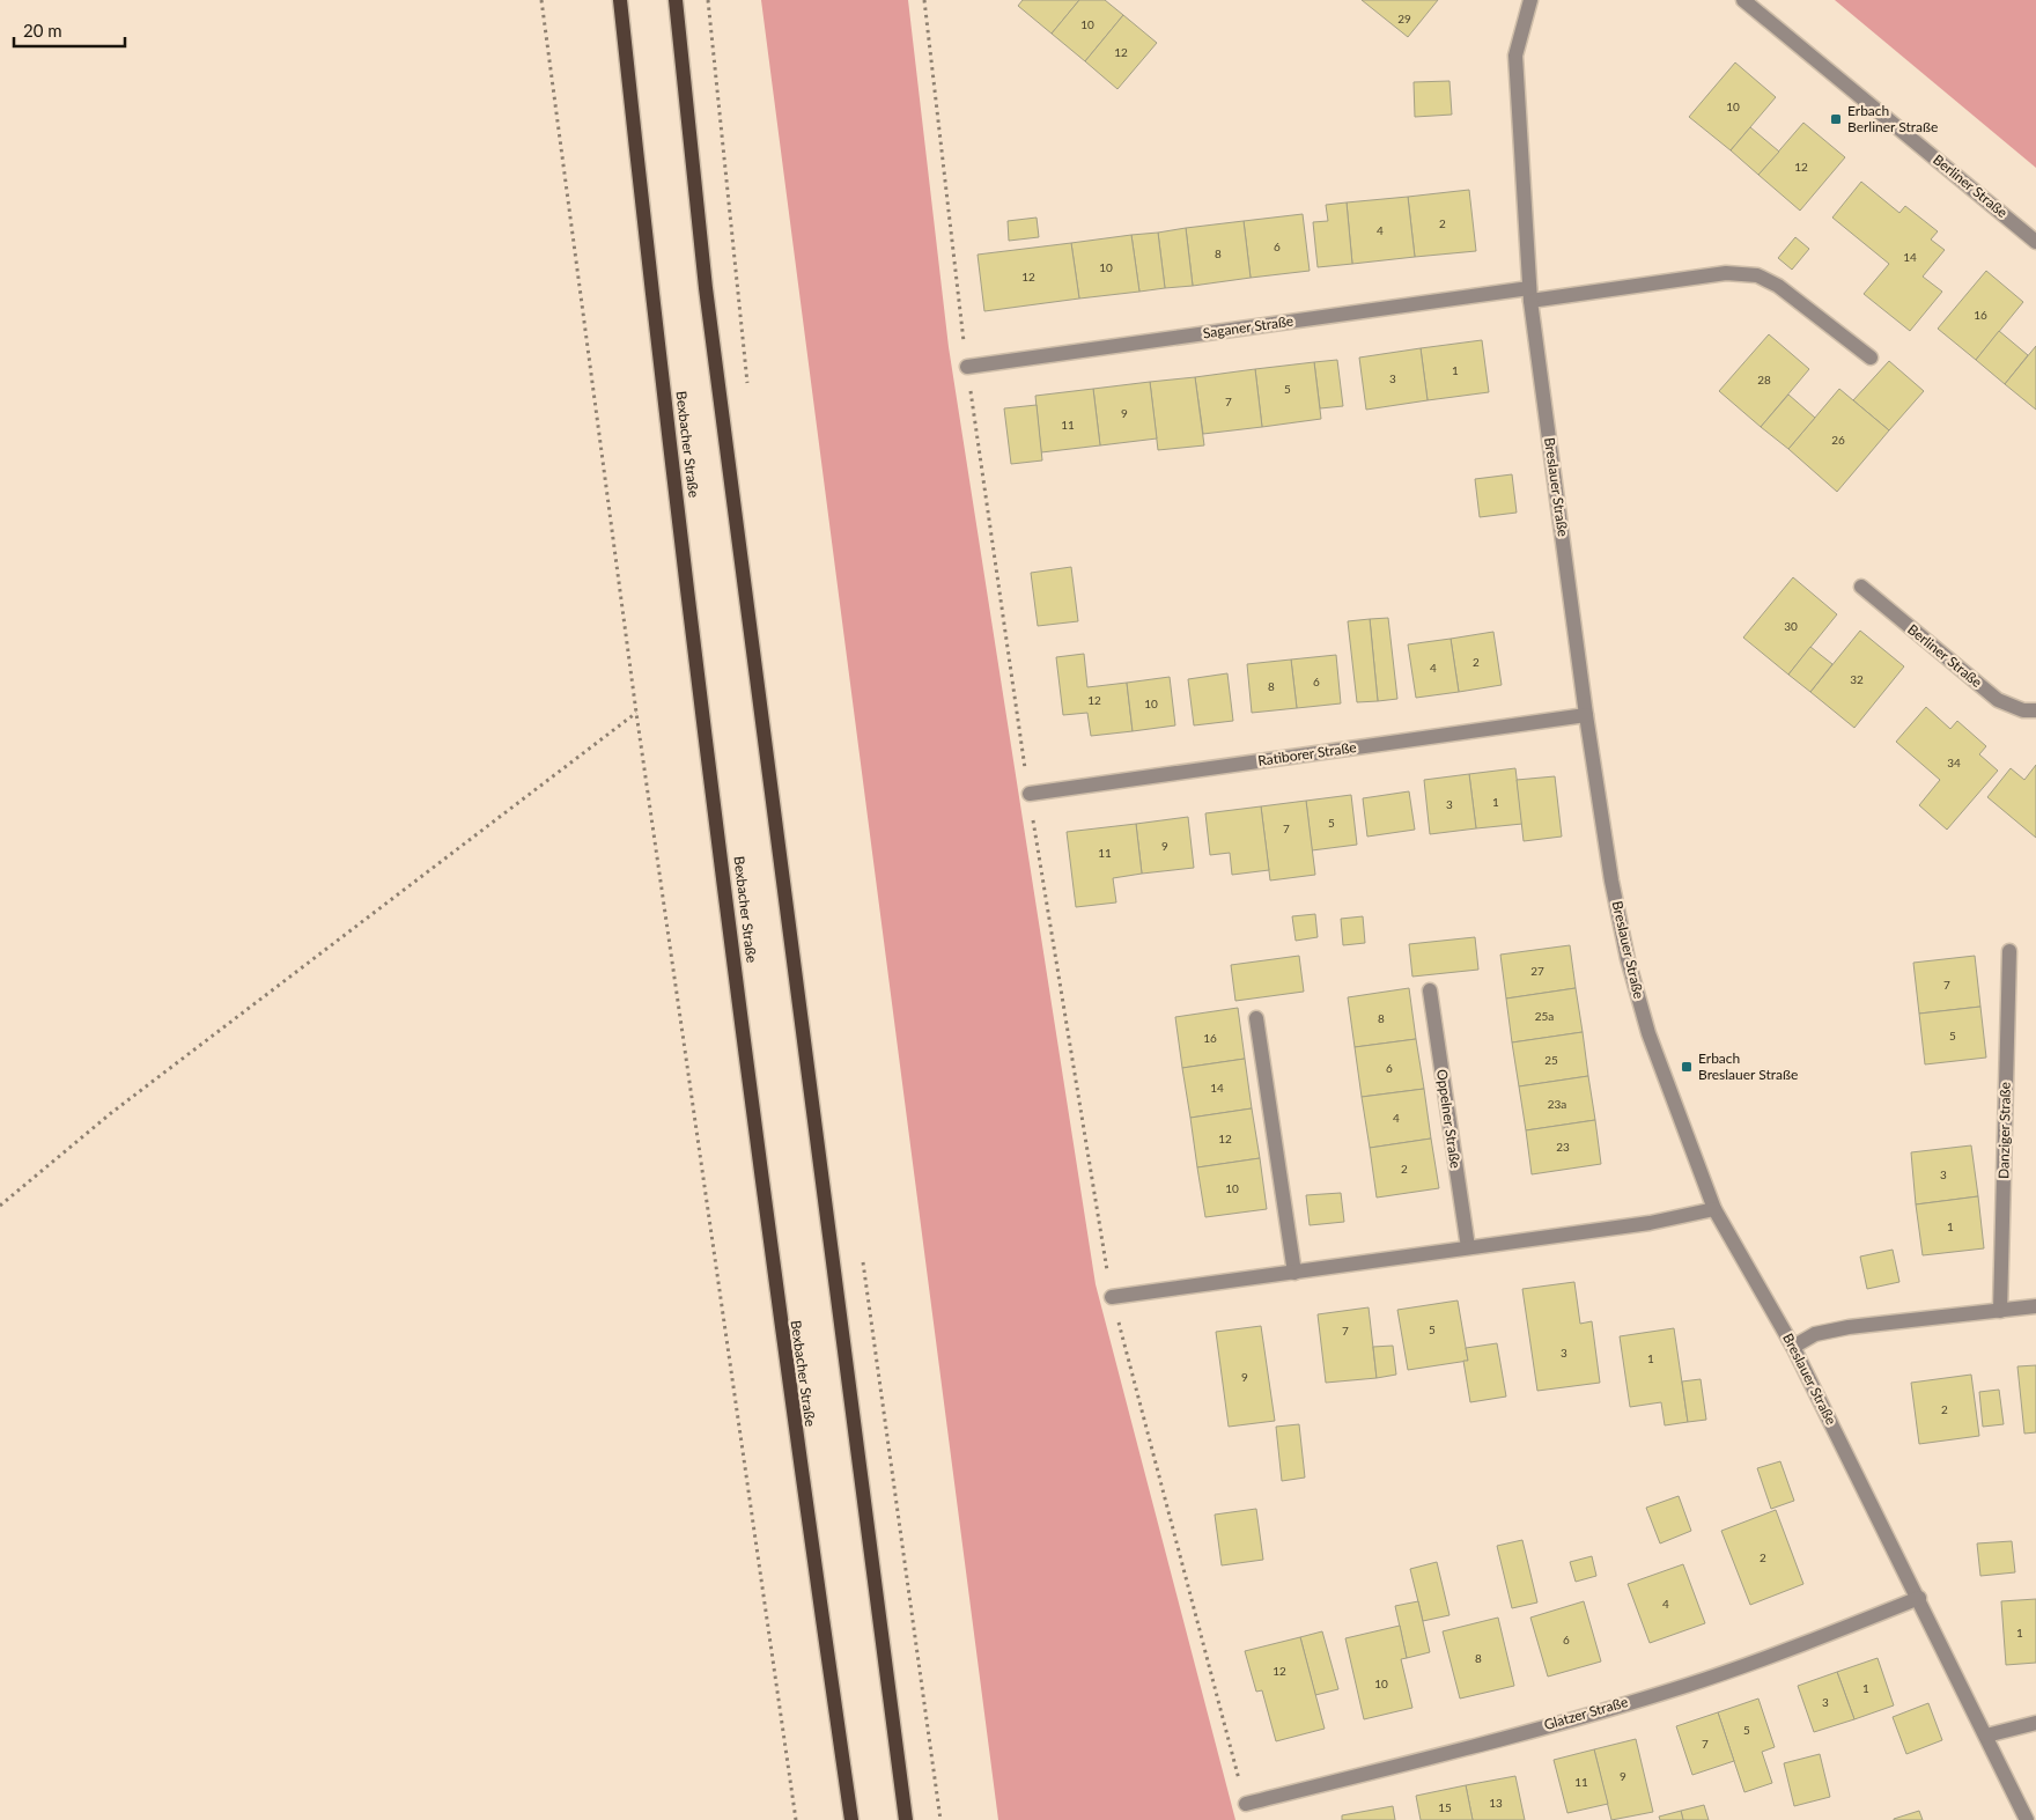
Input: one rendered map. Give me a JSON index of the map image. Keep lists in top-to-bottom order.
{
  "streets": {
    "main road": ["Bexbacher Straße"],
    "street": [
      "Berliner Straße",
      "Saganer Straße",
      "Breslauer Straße",
      "Ratiborer Straße",
      "Oppelner Straße",
      "Danziger Straße",
      "Glatzer Straße"
    ]
  },
  "crossings": [
    ["Saganer Straße", "Breslauer Straße"],
    ["Breslauer Straße", "Ratiborer Straße"],
    ["Breslauer Straße", "Glatzer Straße"]
  ],
  "places": {
    "transit": ["Erbach Berliner Straße", "Erbach Breslauer Straße"]
  },
  "house_numbers": [
    "29",
    "10",
    "12",
    "10",
    "12",
    "2",
    "4",
    "6",
    "8",
    "14",
    "10",
    "12",
    "16",
    "1",
    "3",
    "28",
    "5",
    "7",
    "9",
    "11",
    "26",
    "30",
    "2",
    "4",
    "32",
    "6",
    "8",
    "12",
    "10",
    "34",
    "1",
    "3",
    "5",
    "7",
    "9",
    "11",
    "27",
    "7",
    "25a",
    "8",
    "5",
    "16",
    "25",
    "6",
    "14",
    "23a",
    "4",
    "12",
    "23",
    "2",
    "3",
    "10",
    "1",
    "5",
    "7",
    "3",
    "1",
    "9",
    "2",
    "2",
    "4",
    "1",
    "6",
    "8",
    "12",
    "10",
    "1",
    "3",
    "5",
    "7",
    "9",
    "11",
    "13",
    "15"
  ],
  "scale_bar": "20 m"
}
